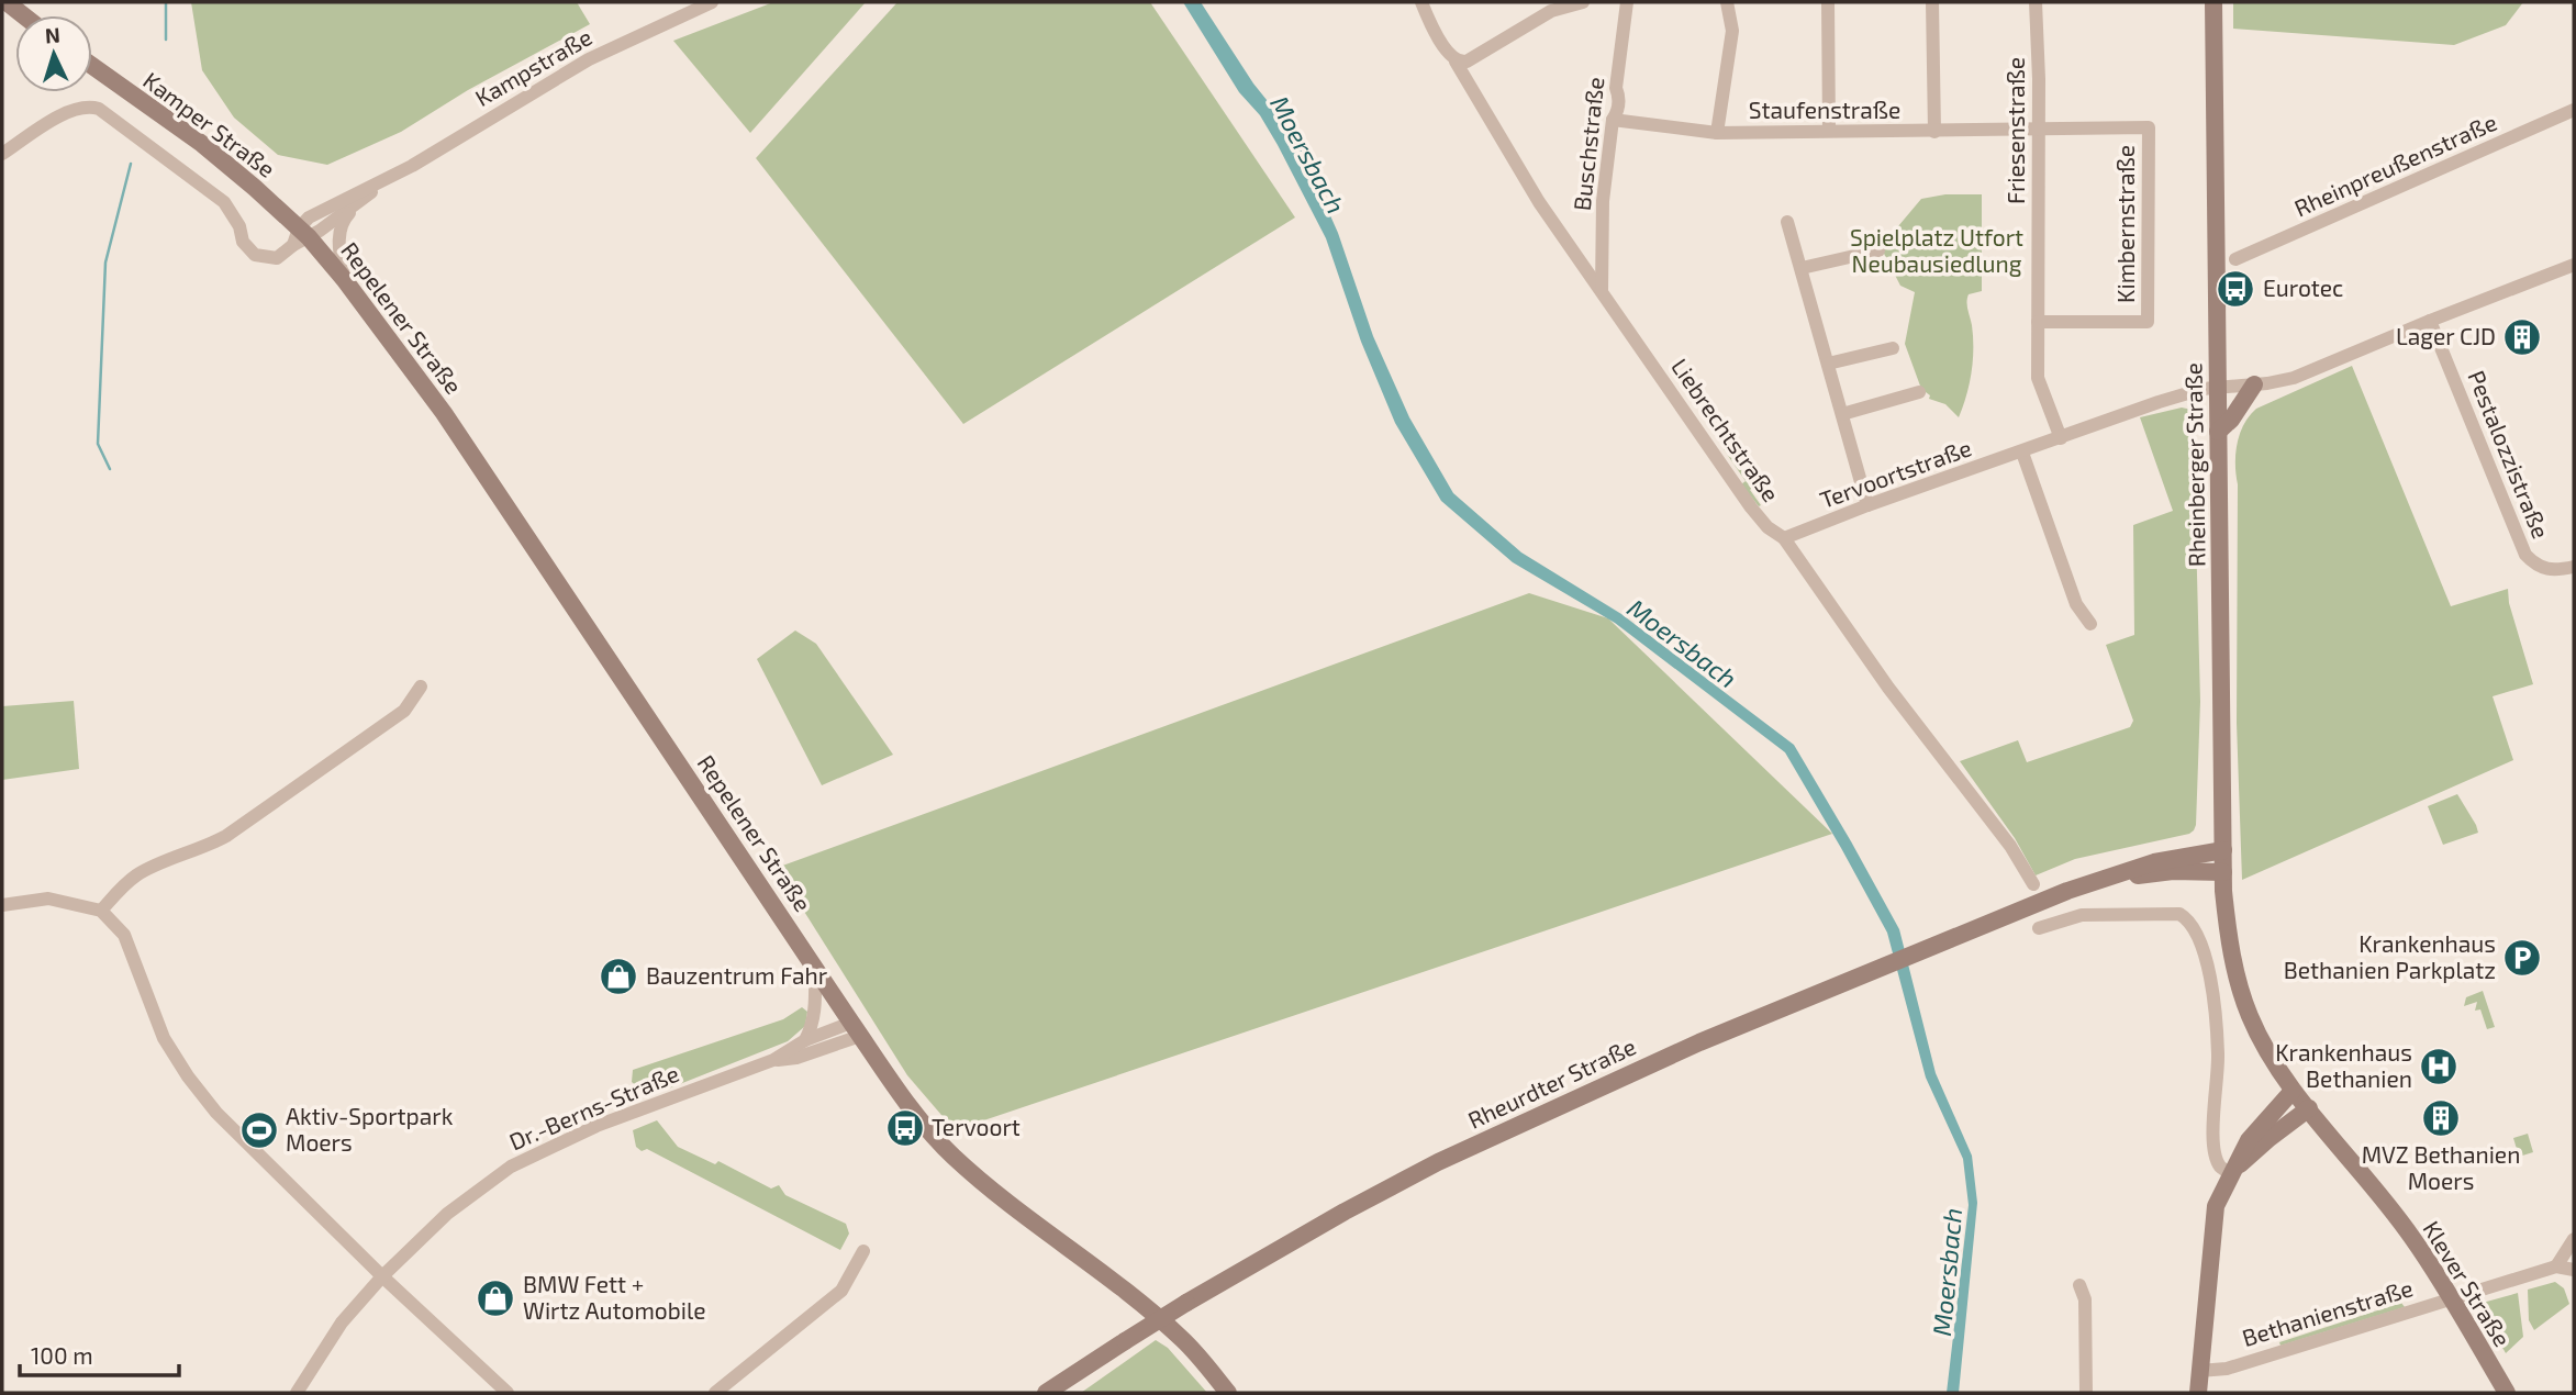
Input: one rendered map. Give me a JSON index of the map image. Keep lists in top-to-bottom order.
{
  "streets": {
    "main road": [
      "Kamper Straße",
      "Repelener Straße",
      "Rheinberger Straße",
      "Rheurdter Straße",
      "Klever Straße"
    ],
    "street": [
      "Kampstraße",
      "Staufenstraße",
      "Friesenstraße",
      "Buschstraße",
      "Rheinpreußenstraße",
      "Kimbernstraße",
      "Liebrechtstraße",
      "Pestalozzistraße",
      "Tervoortstraße",
      "Dr.-Berns-Straße",
      "Bethanienstraße"
    ]
  },
  "crossings": [
    ["Kampstraße", "Kamper Straße"],
    ["Kampstraße", "Repelener Straße"],
    ["Staufenstraße", "Friesenstraße"],
    ["Staufenstraße", "Buschstraße"],
    ["Staufenstraße", "Kimbernstraße"],
    ["Kamper Straße", "Repelener Straße"],
    ["Friesenstraße", "Kimbernstraße"],
    ["Friesenstraße", "Tervoortstraße"],
    ["Buschstraße", "Liebrechtstraße"],
    ["Repelener Straße", "Dr.-Berns-Straße"],
    ["Liebrechtstraße", "Tervoortstraße"],
    ["Pestalozzistraße", "Tervoortstraße"],
    ["Rheinberger Straße", "Tervoortstraße"],
    ["Rheinberger Straße", "Rheurdter Straße"],
    ["Rheinberger Straße", "Klever Straße"],
    ["Klever Straße", "Bethanienstraße"]
  ],
  "water": ["Moersbach"],
  "parks": ["Spielplatz Utfort Neubausiedlung"],
  "places": {
    "bus stop": ["Eurotec", "Tervoort"],
    "building": ["Lager CJD", "MVZ Bethanien Moers"],
    "parking": ["Krankenhaus Bethanien Parkplatz"],
    "shop": ["Bauzentrum Fahr", "BMW Fett + Wirtz Automobile"],
    "hospital": ["Krankenhaus Bethanien"],
    "sports": ["Aktiv-Sportpark Moers"]
  },
  "scale_bar": "100 m",
  "north": "top"
}
